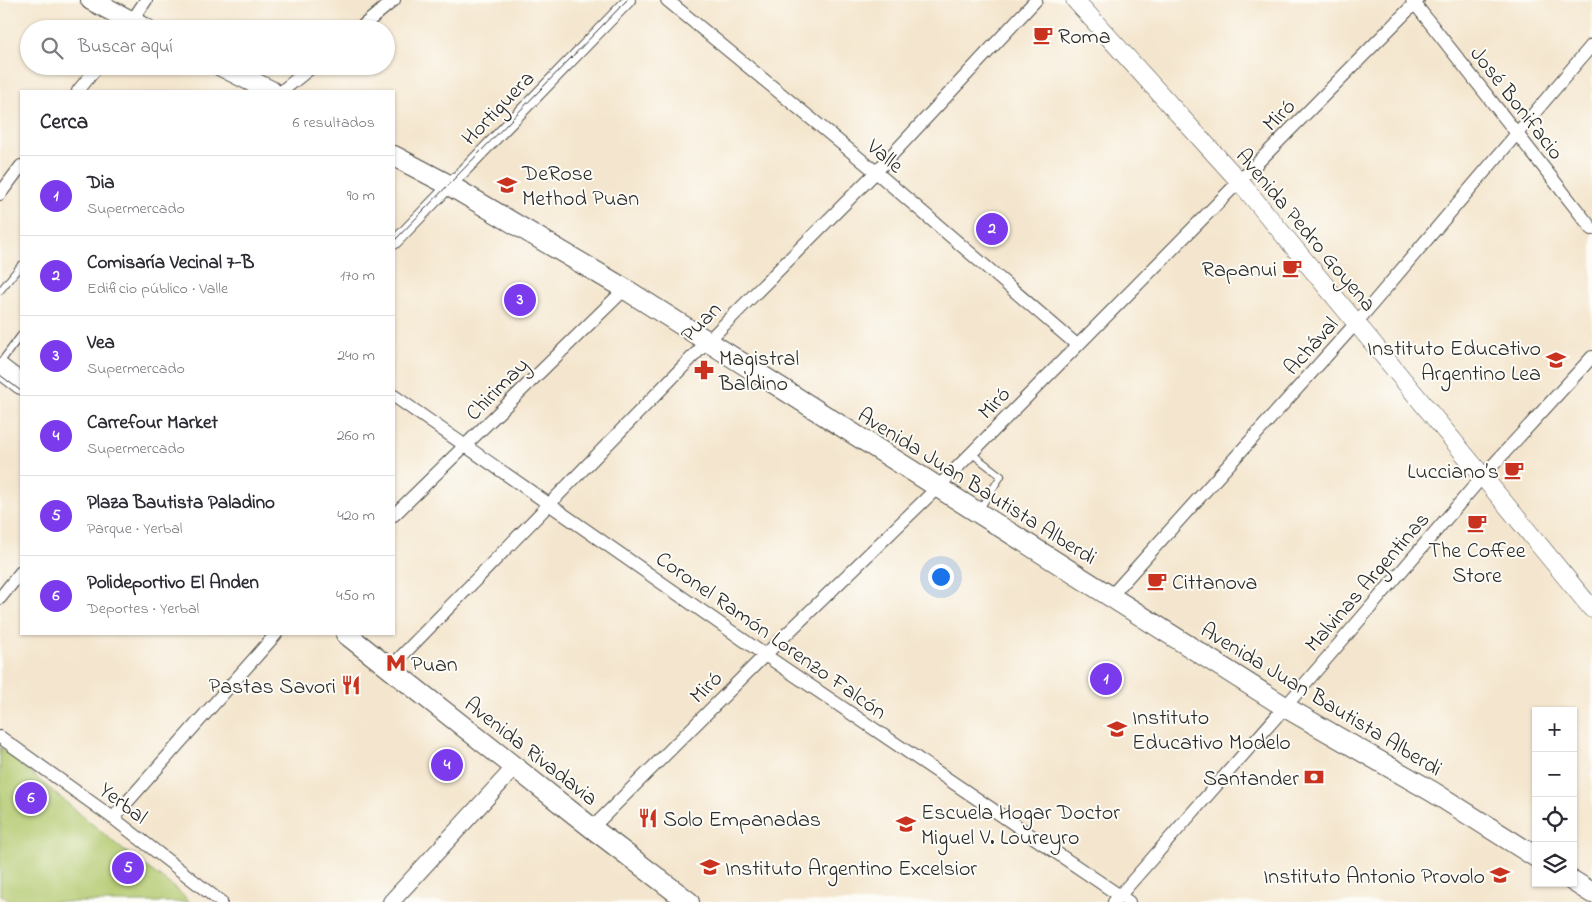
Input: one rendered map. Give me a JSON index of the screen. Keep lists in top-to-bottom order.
{
  "streets": {
    "main road": ["Avenida Pedro Goyena", "Avenida Juan Bautista Alberdi", "Avenida Rivadavia"],
    "street": [
      "José Bonifacio",
      "Hortiguera",
      "Miró",
      "Valle",
      "Puan",
      "Achával",
      "Chirimay",
      "Malvinas Argentinas",
      "Coronel Ramón Lorenzo Falcón",
      "Yerbal"
    ]
  },
  "crossings": [
    ["José Bonifacio", "Miró"],
    ["José Bonifacio", "Achával"],
    ["Hortiguera", "Avenida Juan Bautista Alberdi"],
    ["Miró", "Valle"],
    ["Miró", "Avenida Pedro Goyena"],
    ["Miró", "Avenida Juan Bautista Alberdi"],
    ["Miró", "Coronel Ramón Lorenzo Falcón"],
    ["Miró", "Avenida Rivadavia"],
    ["Valle", "Puan"],
    ["Avenida Pedro Goyena", "Achával"],
    ["Avenida Pedro Goyena", "Malvinas Argentinas"],
    ["Puan", "Avenida Juan Bautista Alberdi"],
    ["Puan", "Coronel Ramón Lorenzo Falcón"],
    ["Puan", "Avenida Rivadavia"],
    ["Achával", "Avenida Juan Bautista Alberdi"],
    ["Chirimay", "Avenida Juan Bautista Alberdi"],
    ["Chirimay", "Coronel Ramón Lorenzo Falcón"],
    ["Avenida Juan Bautista Alberdi", "Malvinas Argentinas"],
    ["Malvinas Argentinas", "Coronel Ramón Lorenzo Falcón"]
  ],
  "places": {
    "cafe": [
      "Roma",
      "Rapanui",
      "Lucciano’s",
      "The Coffee Store",
      "Cittanova"
    ],
    "school or university": [
      "DeRose Method Puan",
      "Instituto Educativo Argentino Lea",
      "Instituto Educativo Modelo",
      "Escuela Hogar Doctor Miguel V. Loureyro",
      "Instituto Argentino Excelsior",
      "Instituto Antonio Provolo"
    ],
    "pharmacy": ["Magistral Baldino"],
    "metro station": ["Puan"],
    "restaurant": ["Pastas Savori", "Solo Empanadas"],
    "bank": ["Santander"]
  },
  "page": {
    "search": "Buscar aquí",
    "heading": ["Cerca", "6 resultados"],
    "list": [
      {
        "mark": "1",
        "name": "Dia",
        "note": "Supermercado",
        "value": "90 m"
      },
      {
        "mark": "2",
        "name": "Comisaría Vecinal 7-B",
        "note": "Edificio público · Valle",
        "value": "170 m"
      },
      {
        "mark": "3",
        "name": "Vea",
        "note": "Supermercado",
        "value": "240 m"
      },
      {
        "mark": "4",
        "name": "Carrefour Market",
        "note": "Supermercado",
        "value": "260 m"
      },
      {
        "mark": "5",
        "name": "Plaza Bautista Paladino",
        "note": "Parque · Yerbal",
        "value": "420 m"
      },
      {
        "mark": "6",
        "name": "Polideportivo El Anden",
        "note": "Deportes · Yerbal",
        "value": "450 m"
      }
    ],
    "pins": [
      "2",
      "3",
      "1",
      "4",
      "6",
      "5"
    ],
    "map_buttons": ["+", "−"]
  }
}
